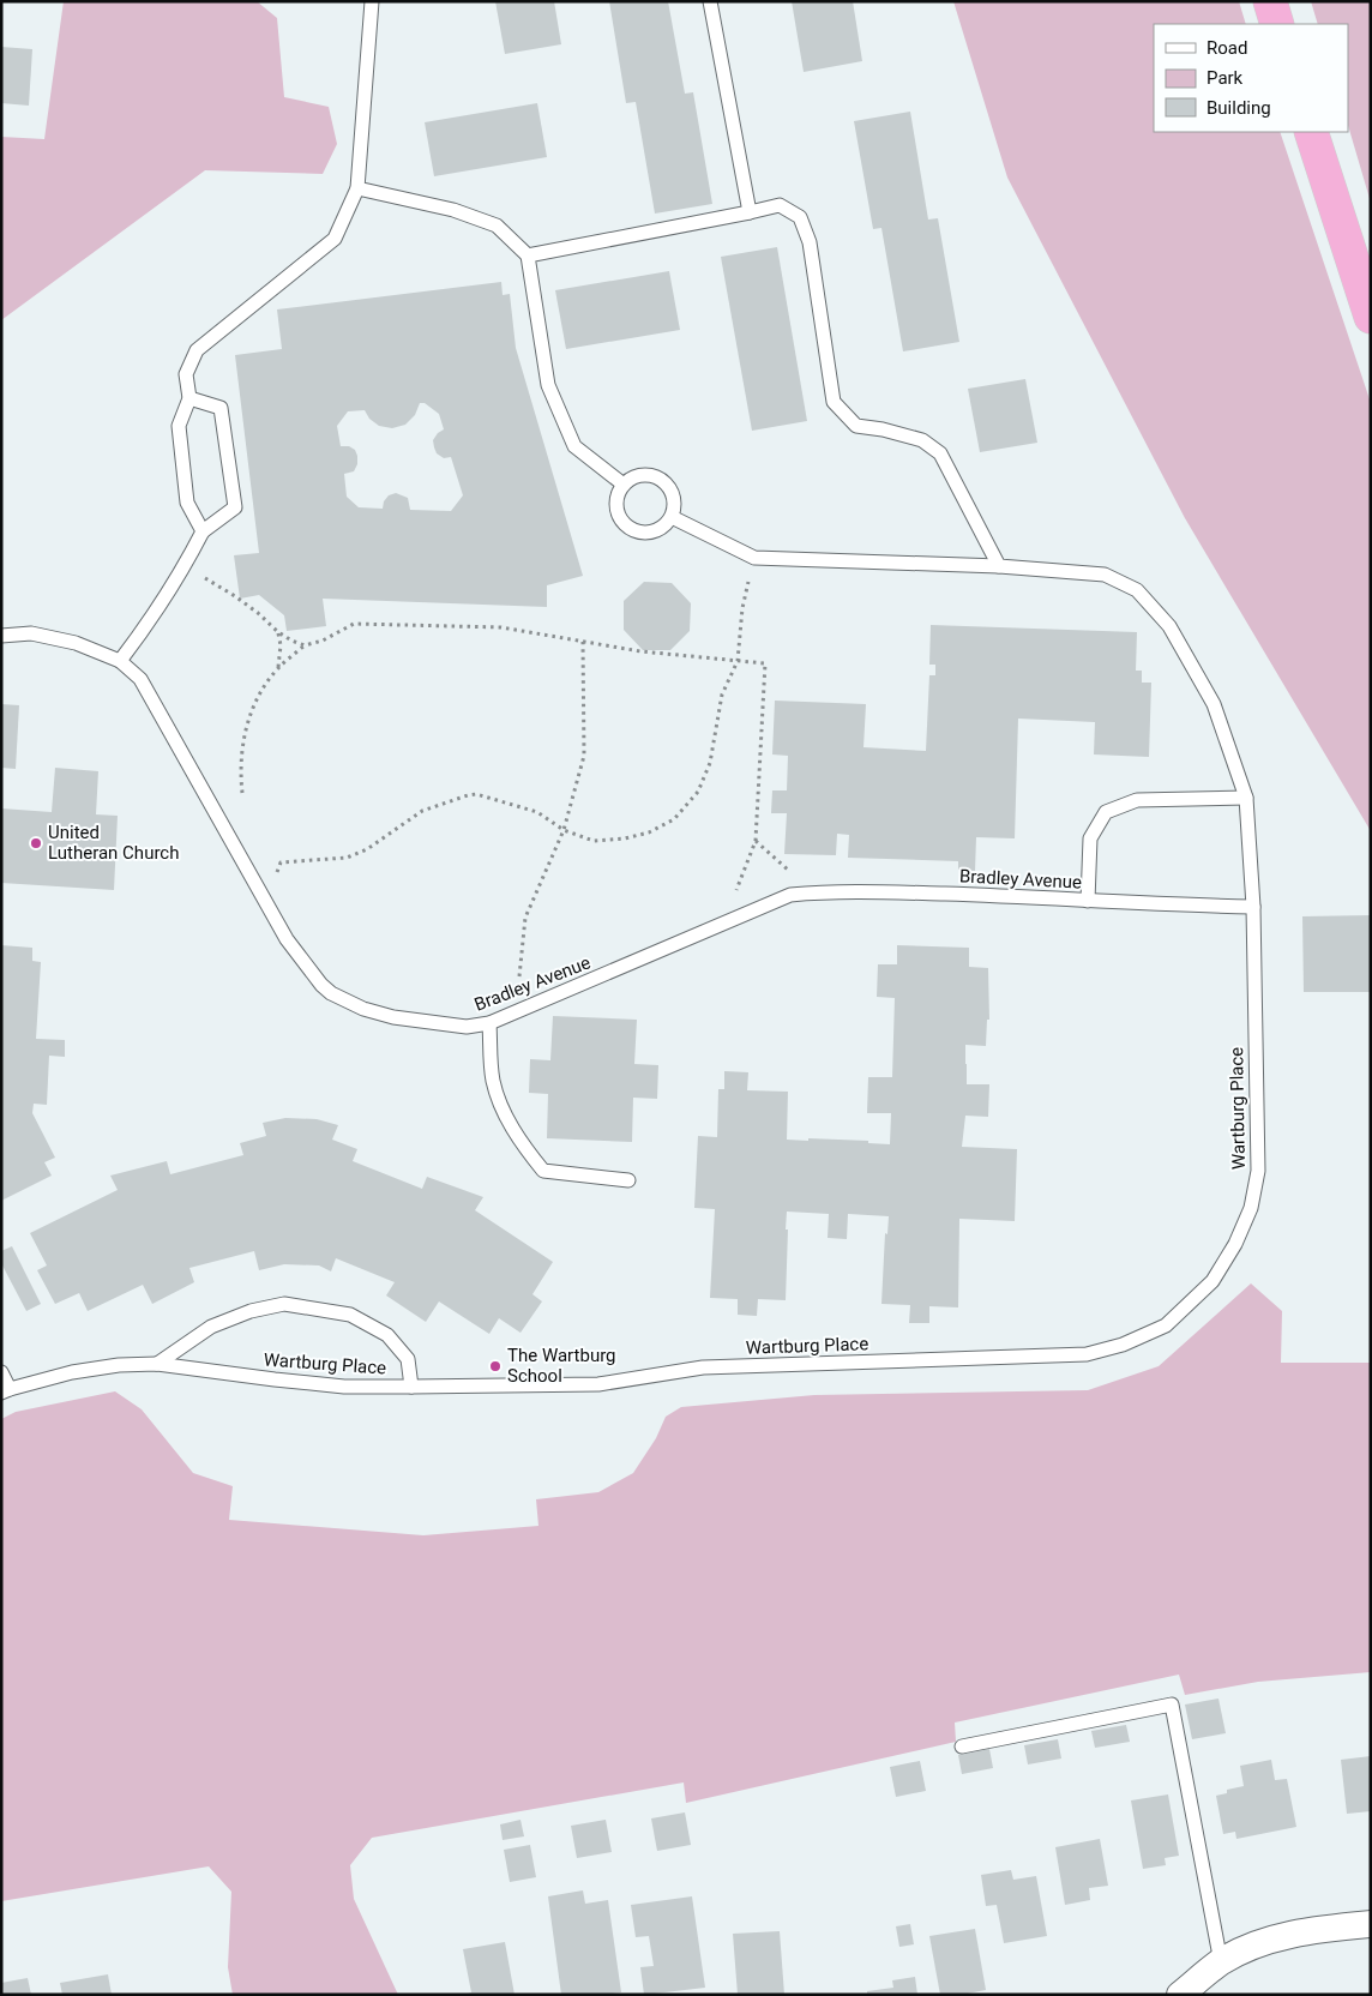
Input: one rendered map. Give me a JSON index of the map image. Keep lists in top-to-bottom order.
{
  "streets": {
    "lane": ["Bradley Avenue", "Wartburg Place"]
  },
  "crossings": [
    ["Bradley Avenue", "Wartburg Place"]
  ],
  "places": ["United Lutheran Church", "The Wartburg School"],
  "legend": ["Road", "Park", "Building"]
}
